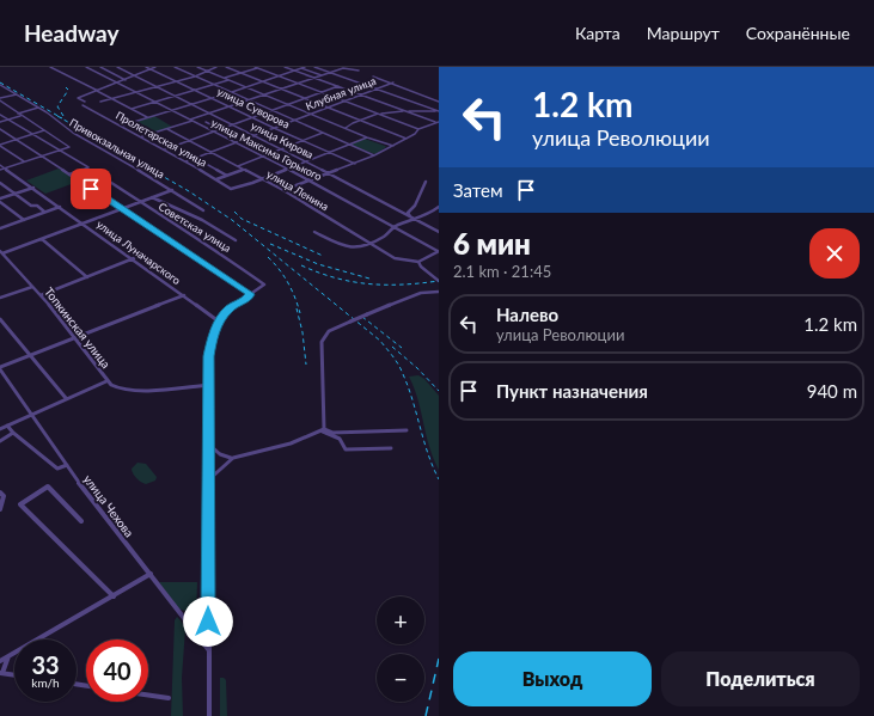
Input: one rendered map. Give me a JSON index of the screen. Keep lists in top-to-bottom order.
{
  "streets": {
    "street": [
      "Клубная улица",
      "улица Суворова",
      "Пролетарская улица",
      "улица Кирова",
      "Привокзальная улица",
      "улица Максима Горького",
      "улица Ленина",
      "Советская улица",
      "улица Луначарского",
      "Топкинская улица",
      "улица Чехова"
    ]
  },
  "crossings": [
    ["Клубная улица", "улица Суворова"],
    ["Клубная улица", "Пролетарская улица"],
    ["Клубная улица", "улица Кирова"],
    ["Клубная улица", "улица Максима Горького"],
    ["Клубная улица", "улица Ленина"],
    ["Пролетарская улица", "улица Ленина"]
  ],
  "page": {
    "header": "Headway",
    "nav": ["Карта", "Маршрут", "Сохранённые"],
    "turn": ["1.2 km", "улица Революции"],
    "then": "Затем",
    "heading": ["6 мин", "2.1 km · 21:45"],
    "list": [
      {
        "name": "Налево",
        "note": "улица Революции",
        "value": "1.2 km"
      },
      {
        "name": "Пункт назначения",
        "value": "940 m"
      }
    ],
    "map_buttons": ["+", "−"],
    "speed": "33 km/h",
    "limit": "40",
    "buttons": ["Выход", "Поделиться"]
  }
}
